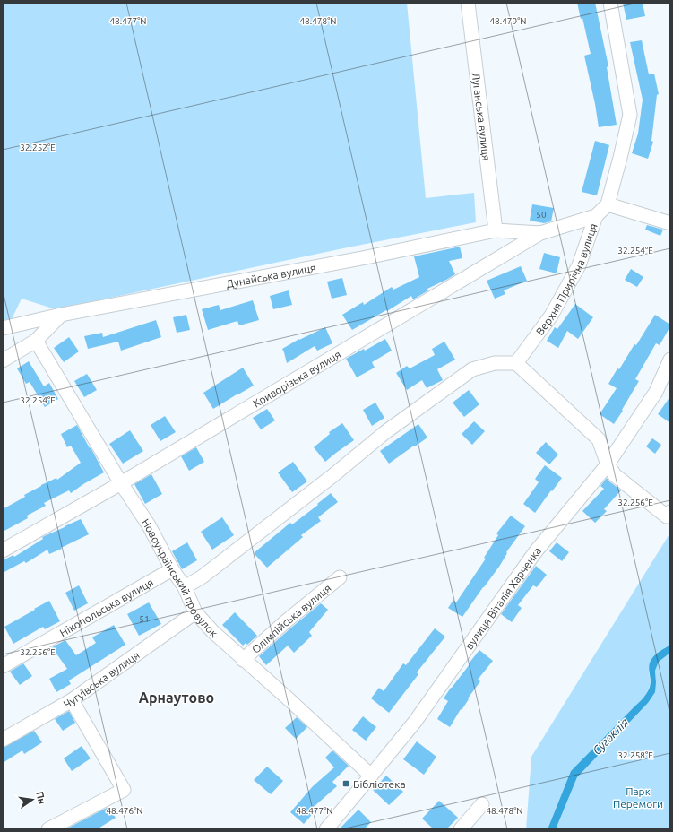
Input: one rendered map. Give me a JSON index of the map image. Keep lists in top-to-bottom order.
{
  "streets": {
    "street": [
      "Луганська вулиця",
      "Дунайська вулиця",
      "Верхня Прирічна вулиця",
      "Криворізька вулиця",
      "Новоукраїнський провулок",
      "вулиця Віталія Харченка",
      "Нікопольська вулиця",
      "Олімпійська вулиця",
      "Чугуївська вулиця"
    ]
  },
  "crossings": [
    ["Луганська вулиця", "Дунайська вулиця"],
    ["Дунайська вулиця", "Криворізька вулиця"],
    ["Верхня Прирічна вулиця", "Криворізька вулиця"],
    ["Криворізька вулиця", "Новоукраїнський провулок"],
    ["Новоукраїнський провулок", "вулиця Віталія Харченка"],
    ["Новоукраїнський провулок", "Нікопольська вулиця"],
    ["Новоукраїнський провулок", "Олімпійська вулиця"],
    ["Новоукраїнський провулок", "Чугуївська вулиця"]
  ],
  "districts": ["Арнаутово"],
  "water": ["Сугоклія"],
  "parks": ["Парк Перемоги"],
  "places": {
    "transit": ["Бібліотека"]
  },
  "house_numbers": ["50", "51"],
  "north": "right",
  "coordinates": [
    "48.477°N",
    "48.478°N",
    "48.479°N",
    "32.252°E",
    "32.254°E",
    "32.256°E",
    "32.258°E",
    "48.476°N"
  ]
}
